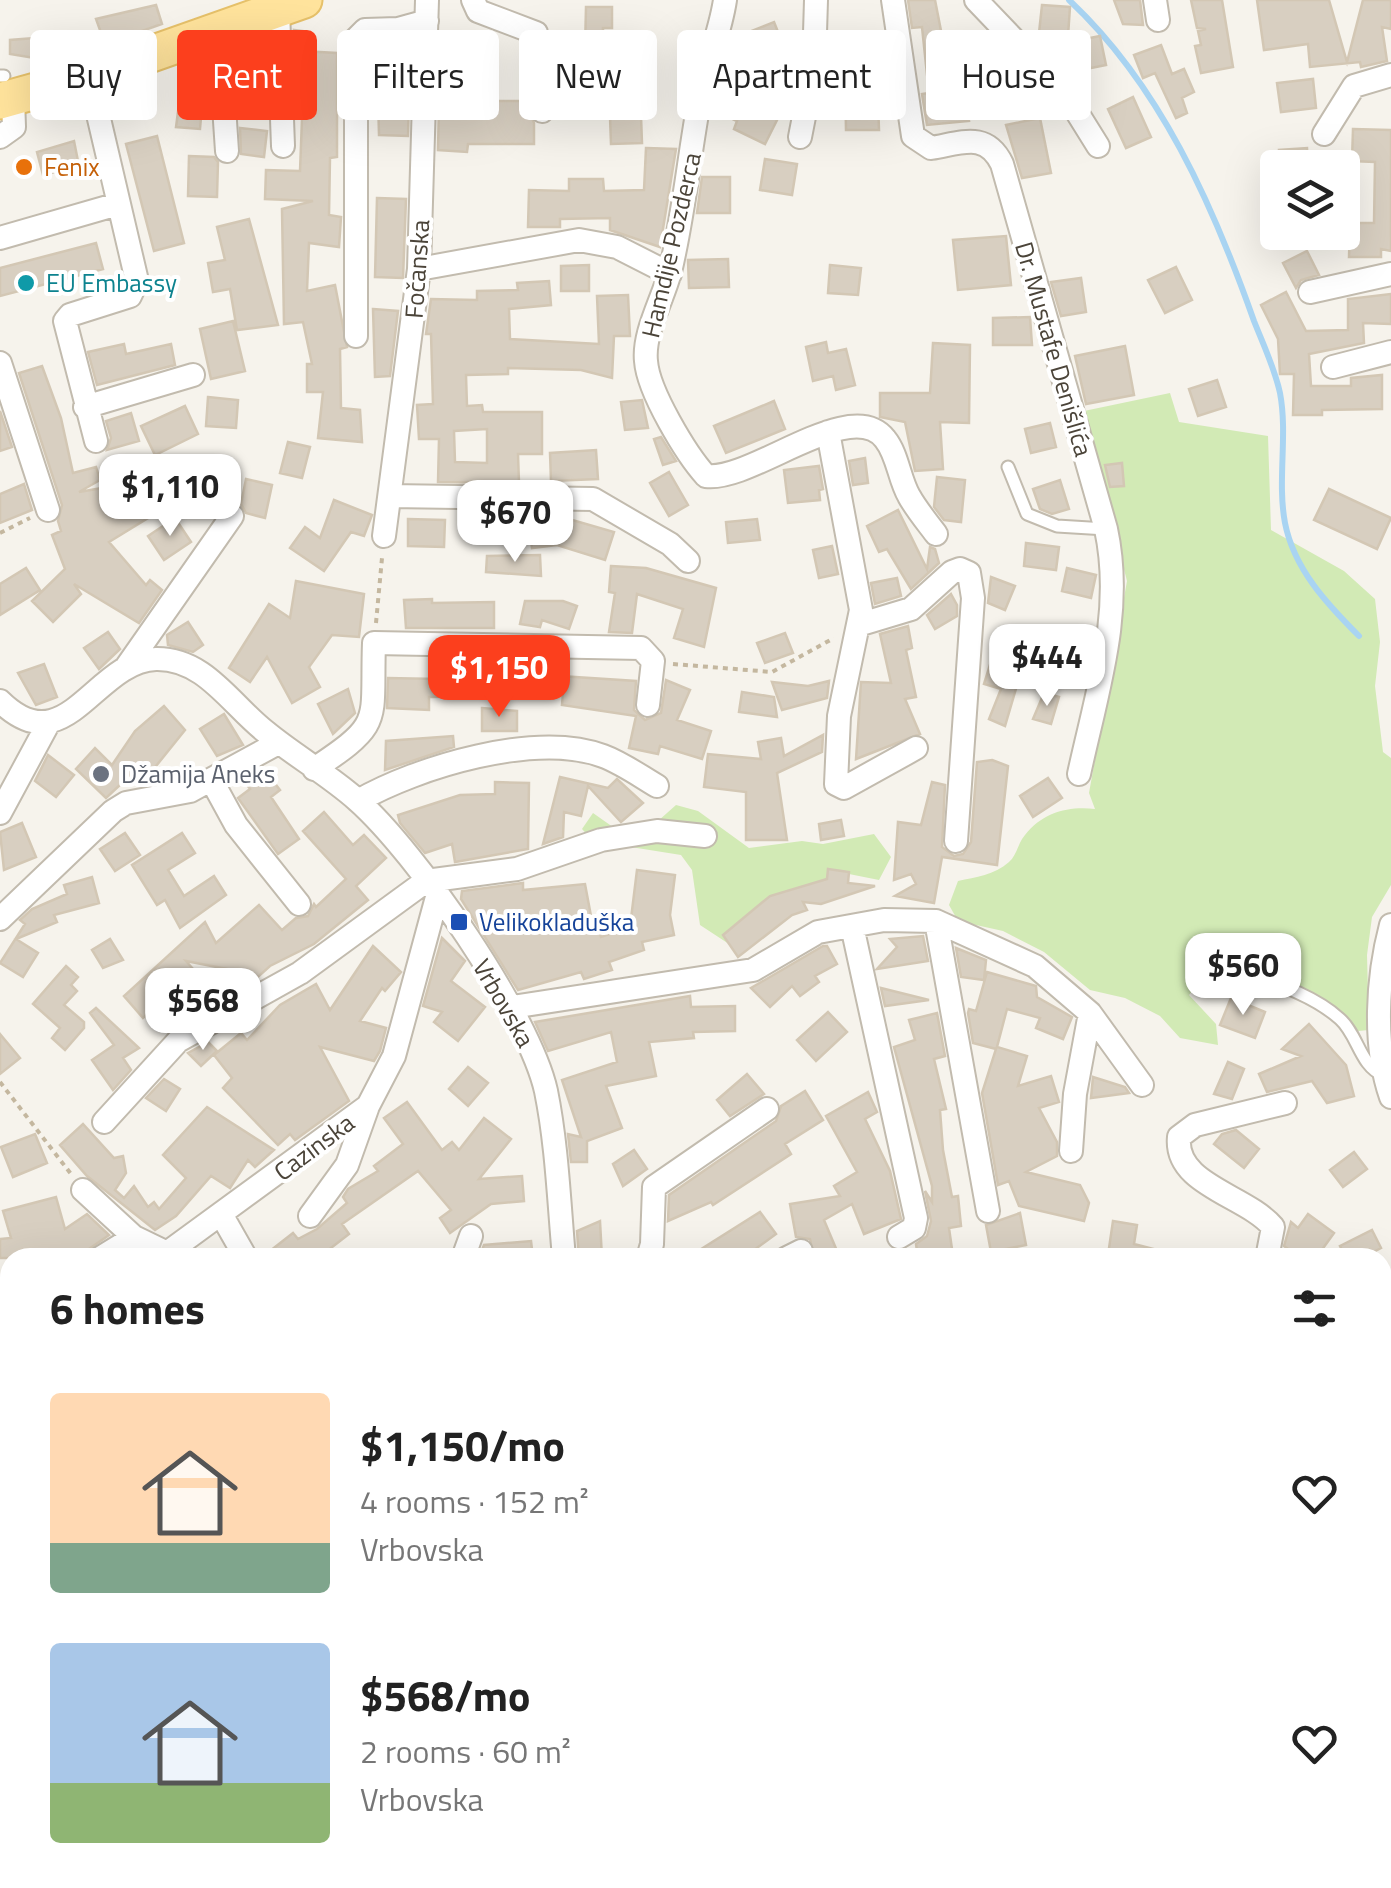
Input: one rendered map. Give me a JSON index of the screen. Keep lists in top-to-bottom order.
{
  "streets": {
    "street": [
      "Hamdije Pozderca",
      "Fočanska",
      "Dr. Mustafe Denišlića",
      "Vrbovska",
      "Cazinska"
    ]
  },
  "crossings": [
    ["Vrbovska", "Cazinska"]
  ],
  "places": {
    "other": ["Fenix", "EU Embassy", "Džamija Aneks"],
    "transit": ["Velikokladuška"]
  },
  "page": {
    "chip": [
      "Buy",
      "Rent",
      "Filters",
      "New",
      "Apartment",
      "House"
    ],
    "price": [
      "$1,110",
      "$670",
      "$444",
      "$1,150",
      "$560",
      "$568"
    ],
    "heading": "6 homes",
    "list": [
      {
        "name": "$1,150/mo",
        "note": "4 rooms · 152 m² · Vrbovska"
      },
      {
        "name": "$568/mo",
        "note": "2 rooms · 60 m² · Vrbovska"
      }
    ]
  }
}
